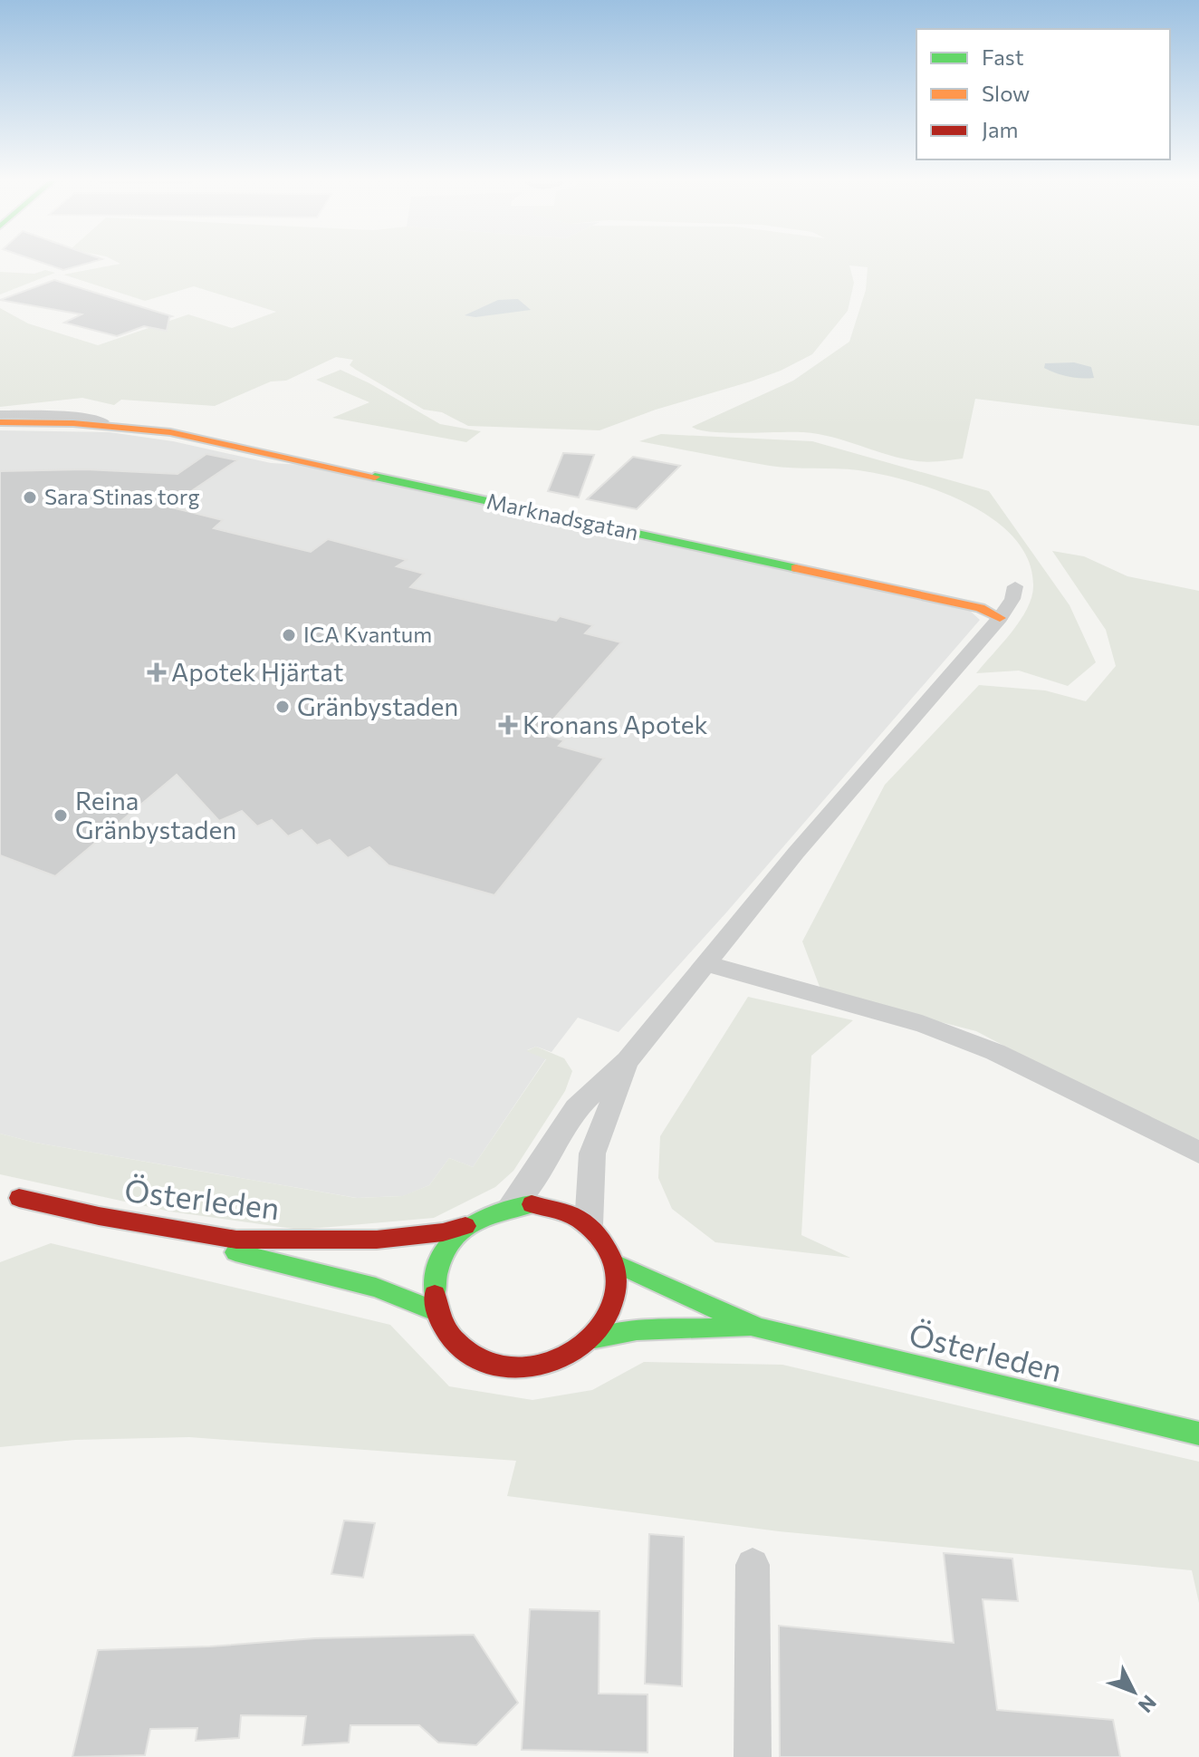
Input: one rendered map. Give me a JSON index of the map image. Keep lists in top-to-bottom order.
{
  "streets": {
    "main road": ["Marknadsgatan", "Österleden"]
  },
  "places": {
    "other": [
      "Sara Stinas torg",
      "ICA Kvantum",
      "Gränbystaden",
      "Reina Gränbystaden"
    ],
    "health": ["Apotek Hjärtat", "Kronans Apotek"]
  },
  "legend": ["Fast", "Slow", "Jam"],
  "north": "bottom right"
}
